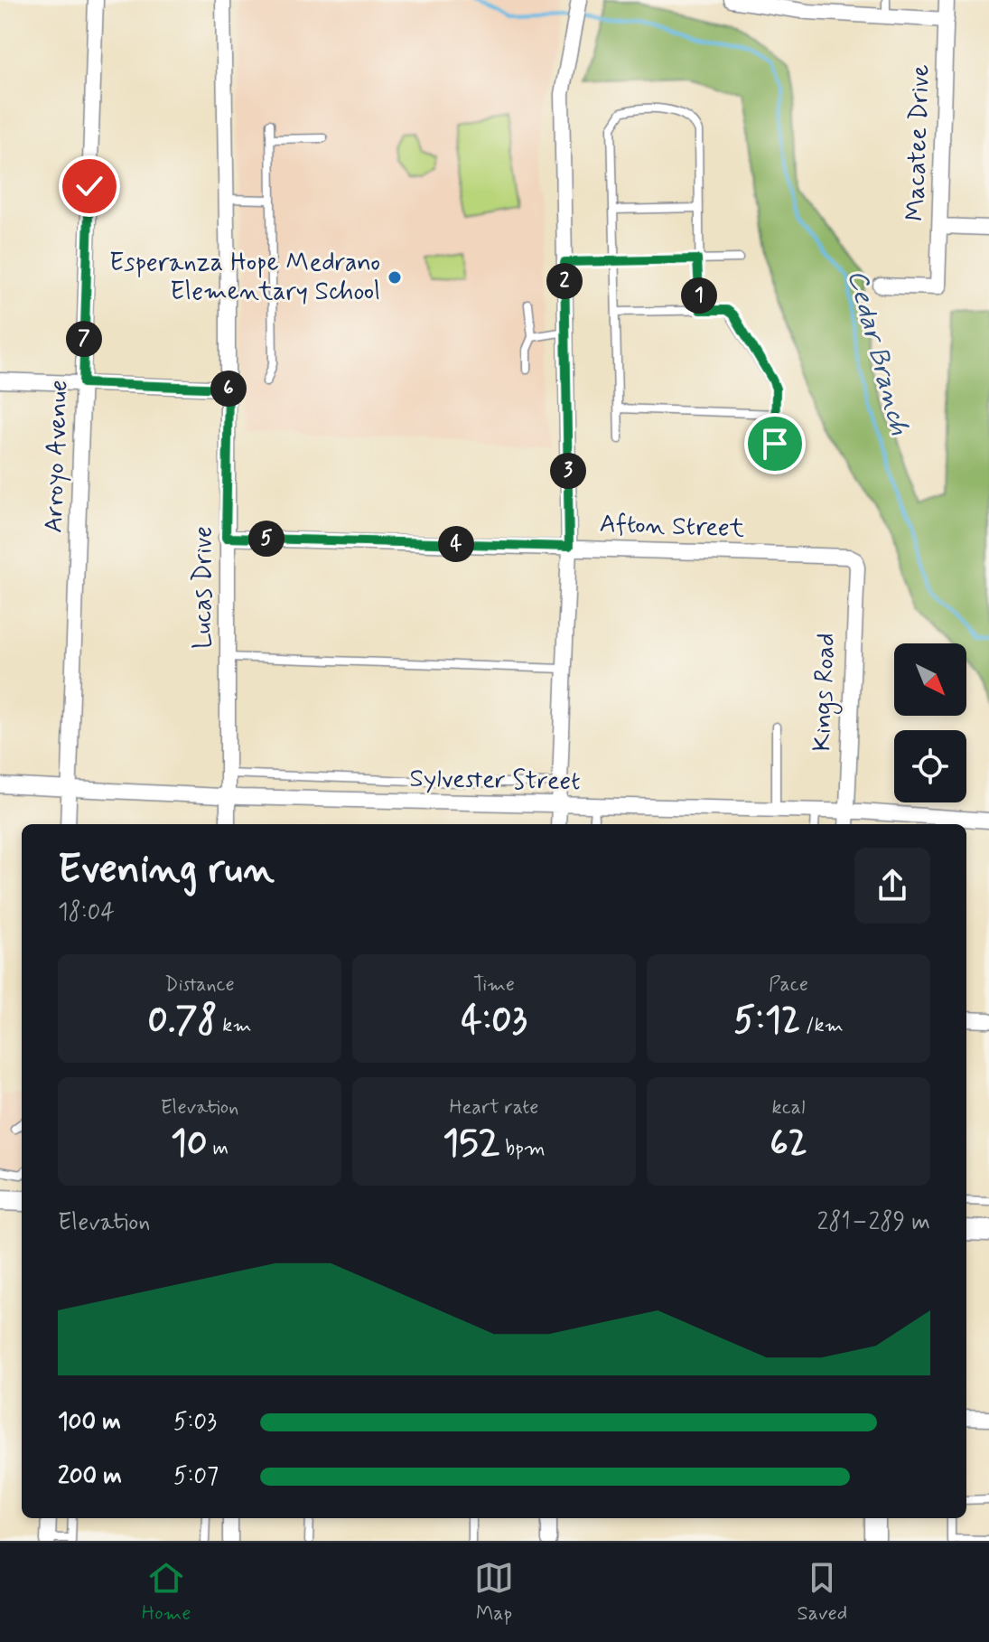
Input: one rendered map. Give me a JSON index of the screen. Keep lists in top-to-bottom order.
{
  "streets": {
    "street": [
      "Macatee Drive",
      "Arroyo Avenue",
      "Afton Street",
      "Lucas Drive",
      "Kings Road",
      "Sylvester Street"
    ]
  },
  "crossings": [
    ["Arroyo Avenue", "Sylvester Street"],
    ["Afton Street", "Lucas Drive"],
    ["Afton Street", "Kings Road"],
    ["Lucas Drive", "Sylvester Street"],
    ["Kings Road", "Sylvester Street"]
  ],
  "water": ["Cedar Branch"],
  "places": ["Esperanza Hope Medrano Elementary School"],
  "north": "bottom right",
  "page": {
    "pins": [
      "2",
      "1",
      "7",
      "6",
      "3",
      "5",
      "4"
    ],
    "heading": ["Evening run", "18:04"],
    "stats": [
      ["Distance", "0.78 km"],
      ["Time", "4:03"],
      ["Pace", "5:12 /km"],
      ["Elevation", "10 m"],
      ["Heart rate", "152 bpm"],
      ["kcal", "62"]
    ],
    "chart": ["Elevation", "281–289 m"],
    "list": [
      {
        "name": "100 m",
        "note": "5:03"
      },
      {
        "name": "200 m",
        "note": "5:07"
      }
    ],
    "tabs": ["Home", "Map", "Saved"]
  }
}
